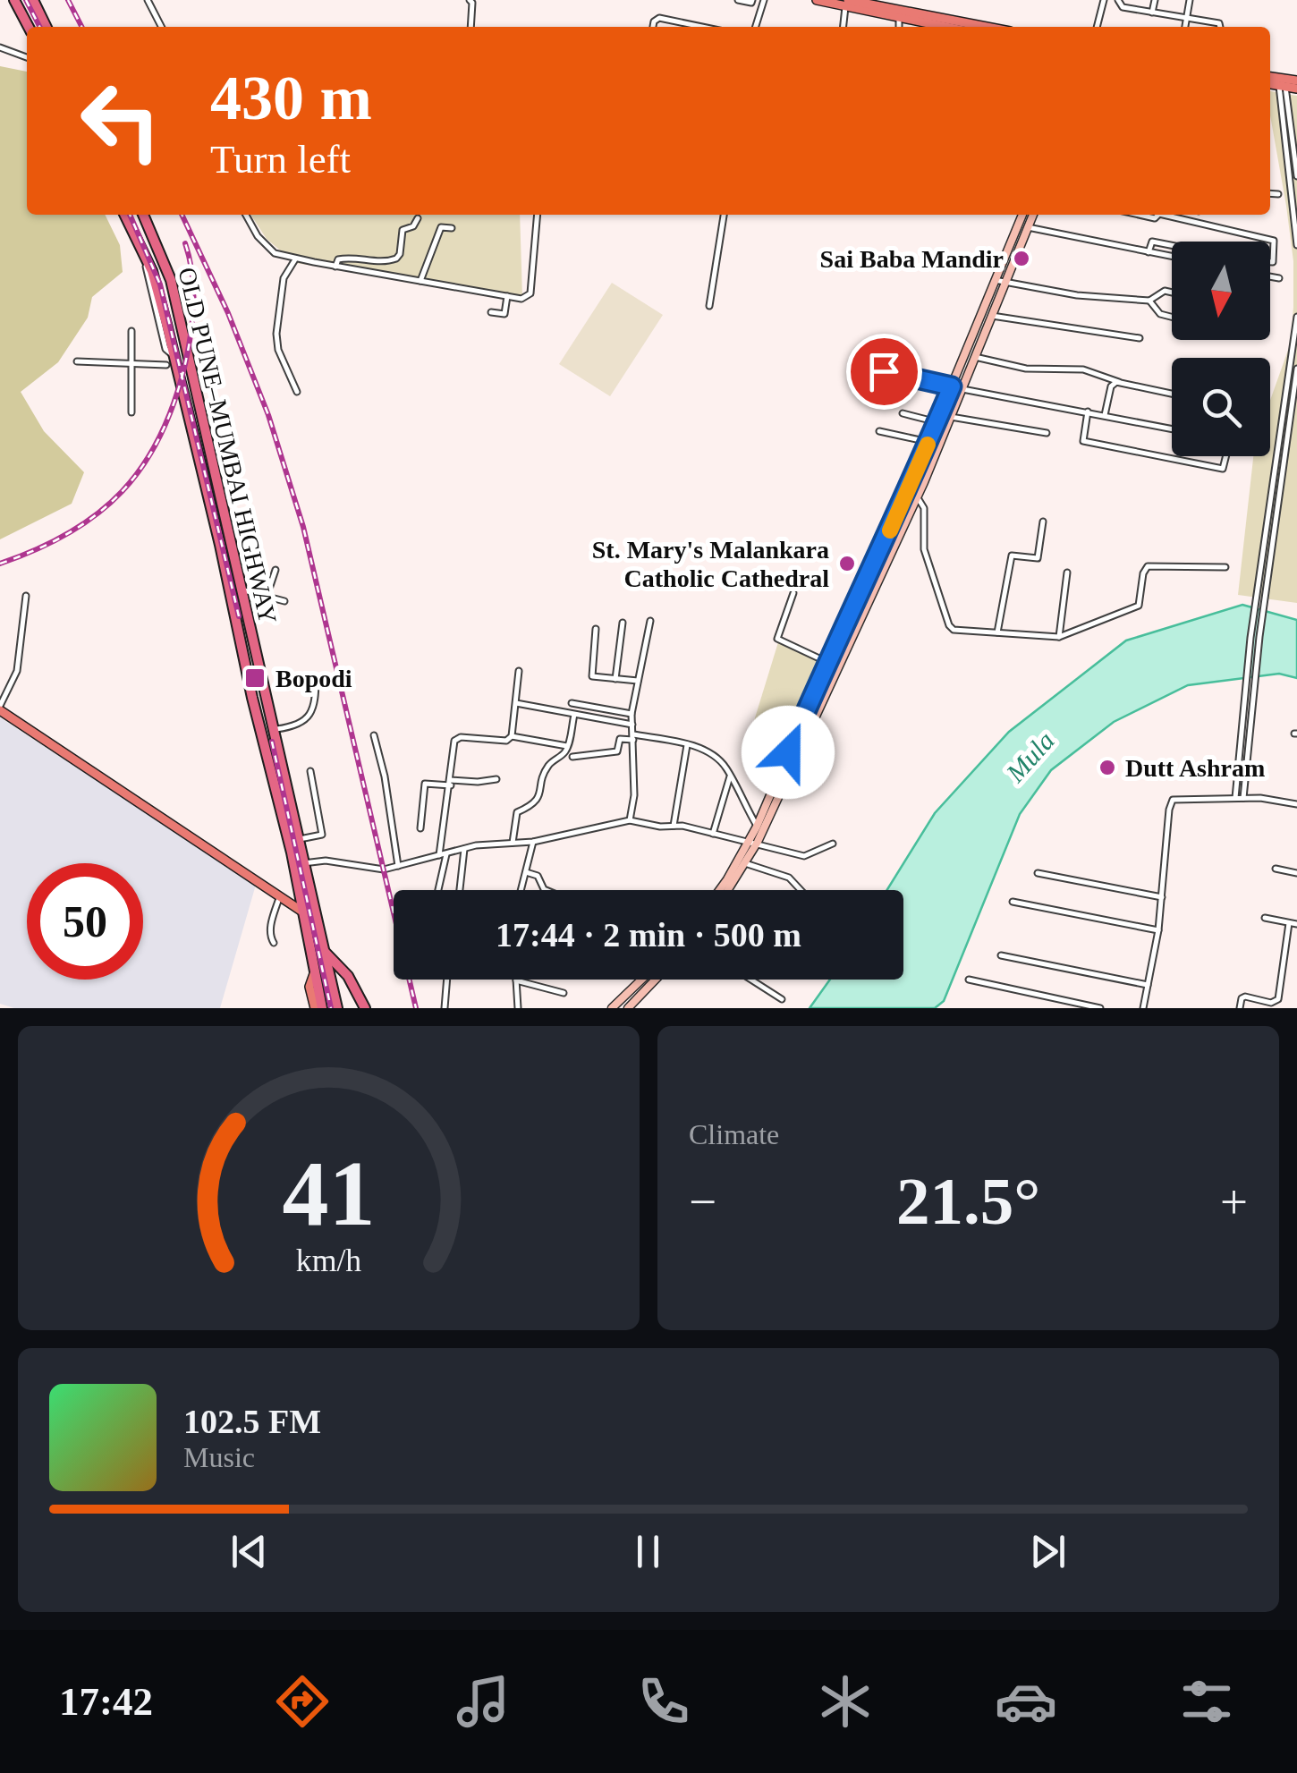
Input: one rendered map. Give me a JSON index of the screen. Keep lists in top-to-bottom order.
{
  "streets": {
    "highway": ["OLD PUNE–MUMBAI HIGHWAY"]
  },
  "water": ["Mula"],
  "places": {
    "other": ["Sai Baba Mandir", "St. Mary's Malankara Catholic Cathedral", "Dutt Ashram"],
    "transit": ["Bopodi"]
  },
  "north": "bottom",
  "page": {
    "turn": ["430 m", "Turn left"],
    "limit": "50",
    "trip": "17:44 · 2 min · 500 m",
    "tile": "Climate",
    "heat": ["−", "21.5°", "+"],
    "song": ["102.5 FM", "Music"],
    "tabs": "17:42",
    "gauge": ["41", "km/h"]
  }
}
